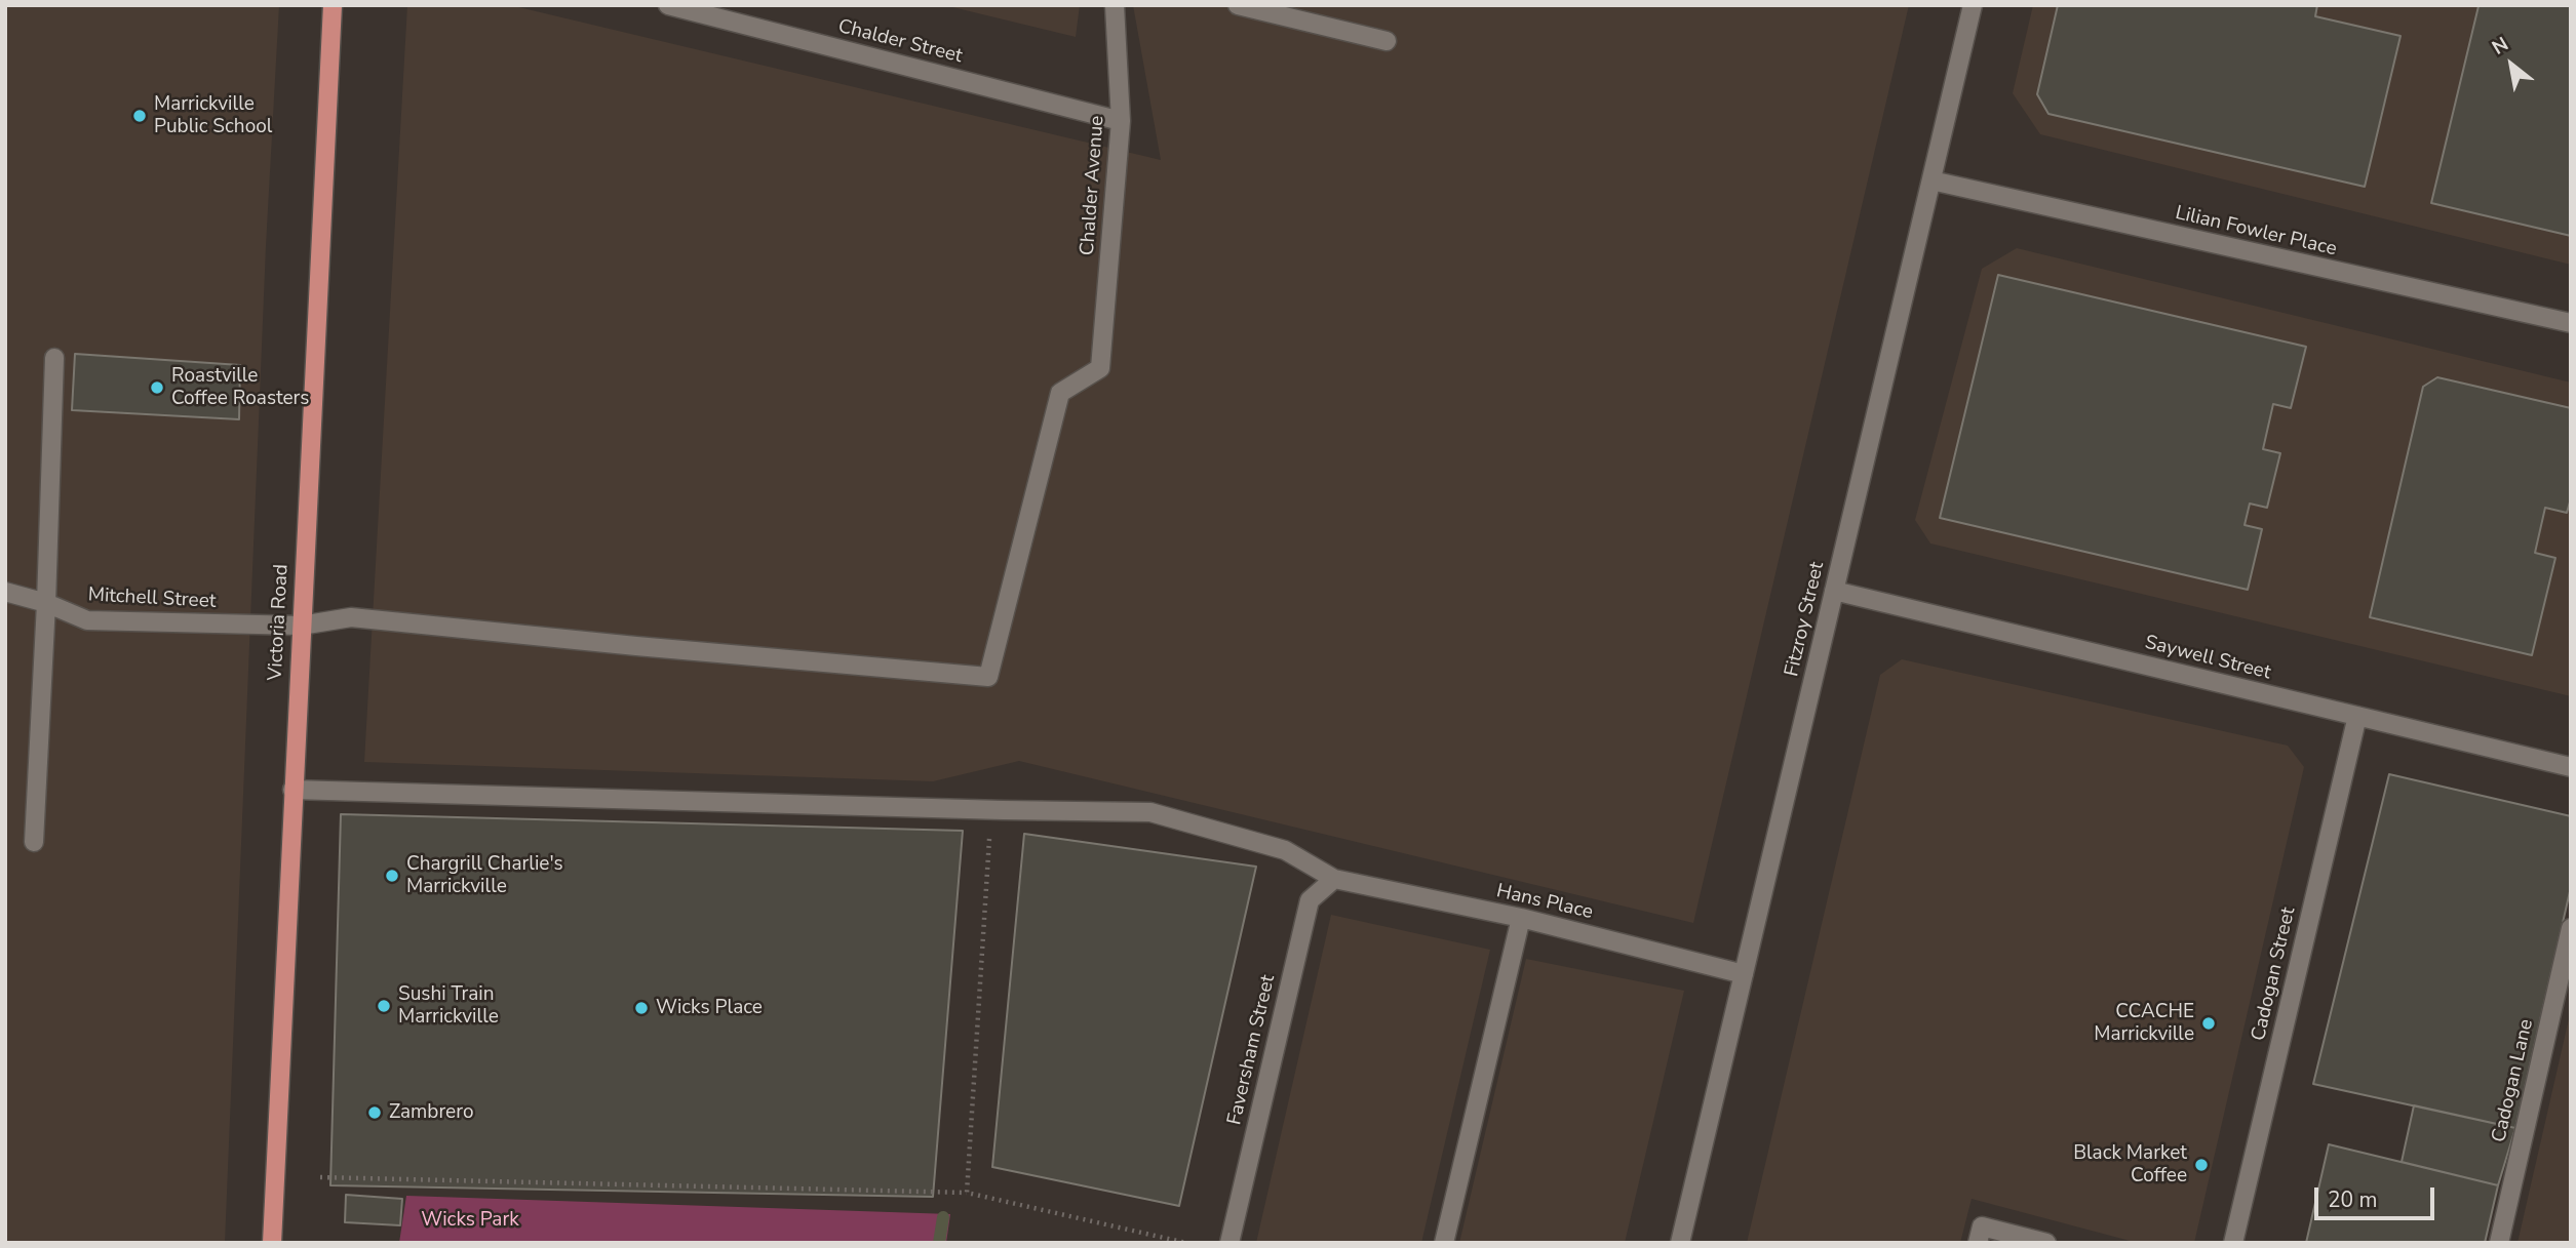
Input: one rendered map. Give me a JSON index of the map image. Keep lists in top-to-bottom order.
{
  "streets": {
    "main road": ["Victoria Road"],
    "street": [
      "Chalder Street",
      "Chalder Avenue",
      "Lilian Fowler Place",
      "Mitchell Street",
      "Fitzroy Street",
      "Saywell Street",
      "Hans Place",
      "Cadogan Street",
      "Faversham Street",
      "Cadogan Lane"
    ]
  },
  "crossings": [
    ["Chalder Street", "Chalder Avenue"],
    ["Chalder Avenue", "Mitchell Street"],
    ["Lilian Fowler Place", "Fitzroy Street"],
    ["Mitchell Street", "Victoria Road"],
    ["Fitzroy Street", "Saywell Street"],
    ["Fitzroy Street", "Hans Place"],
    ["Victoria Road", "Hans Place"],
    ["Saywell Street", "Cadogan Street"],
    ["Hans Place", "Faversham Street"]
  ],
  "parks": ["Wicks Park"],
  "places": [
    "Marrickville Public School",
    "Roastville Coffee Roasters",
    "Chargrill Charlie's Marrickville",
    "Sushi Train Marrickville",
    "Wicks Place",
    "CCACHE Marrickville",
    "Zambrero",
    "Black Market Coffee"
  ],
  "scale_bar": "20 m",
  "north": "top left"
}
